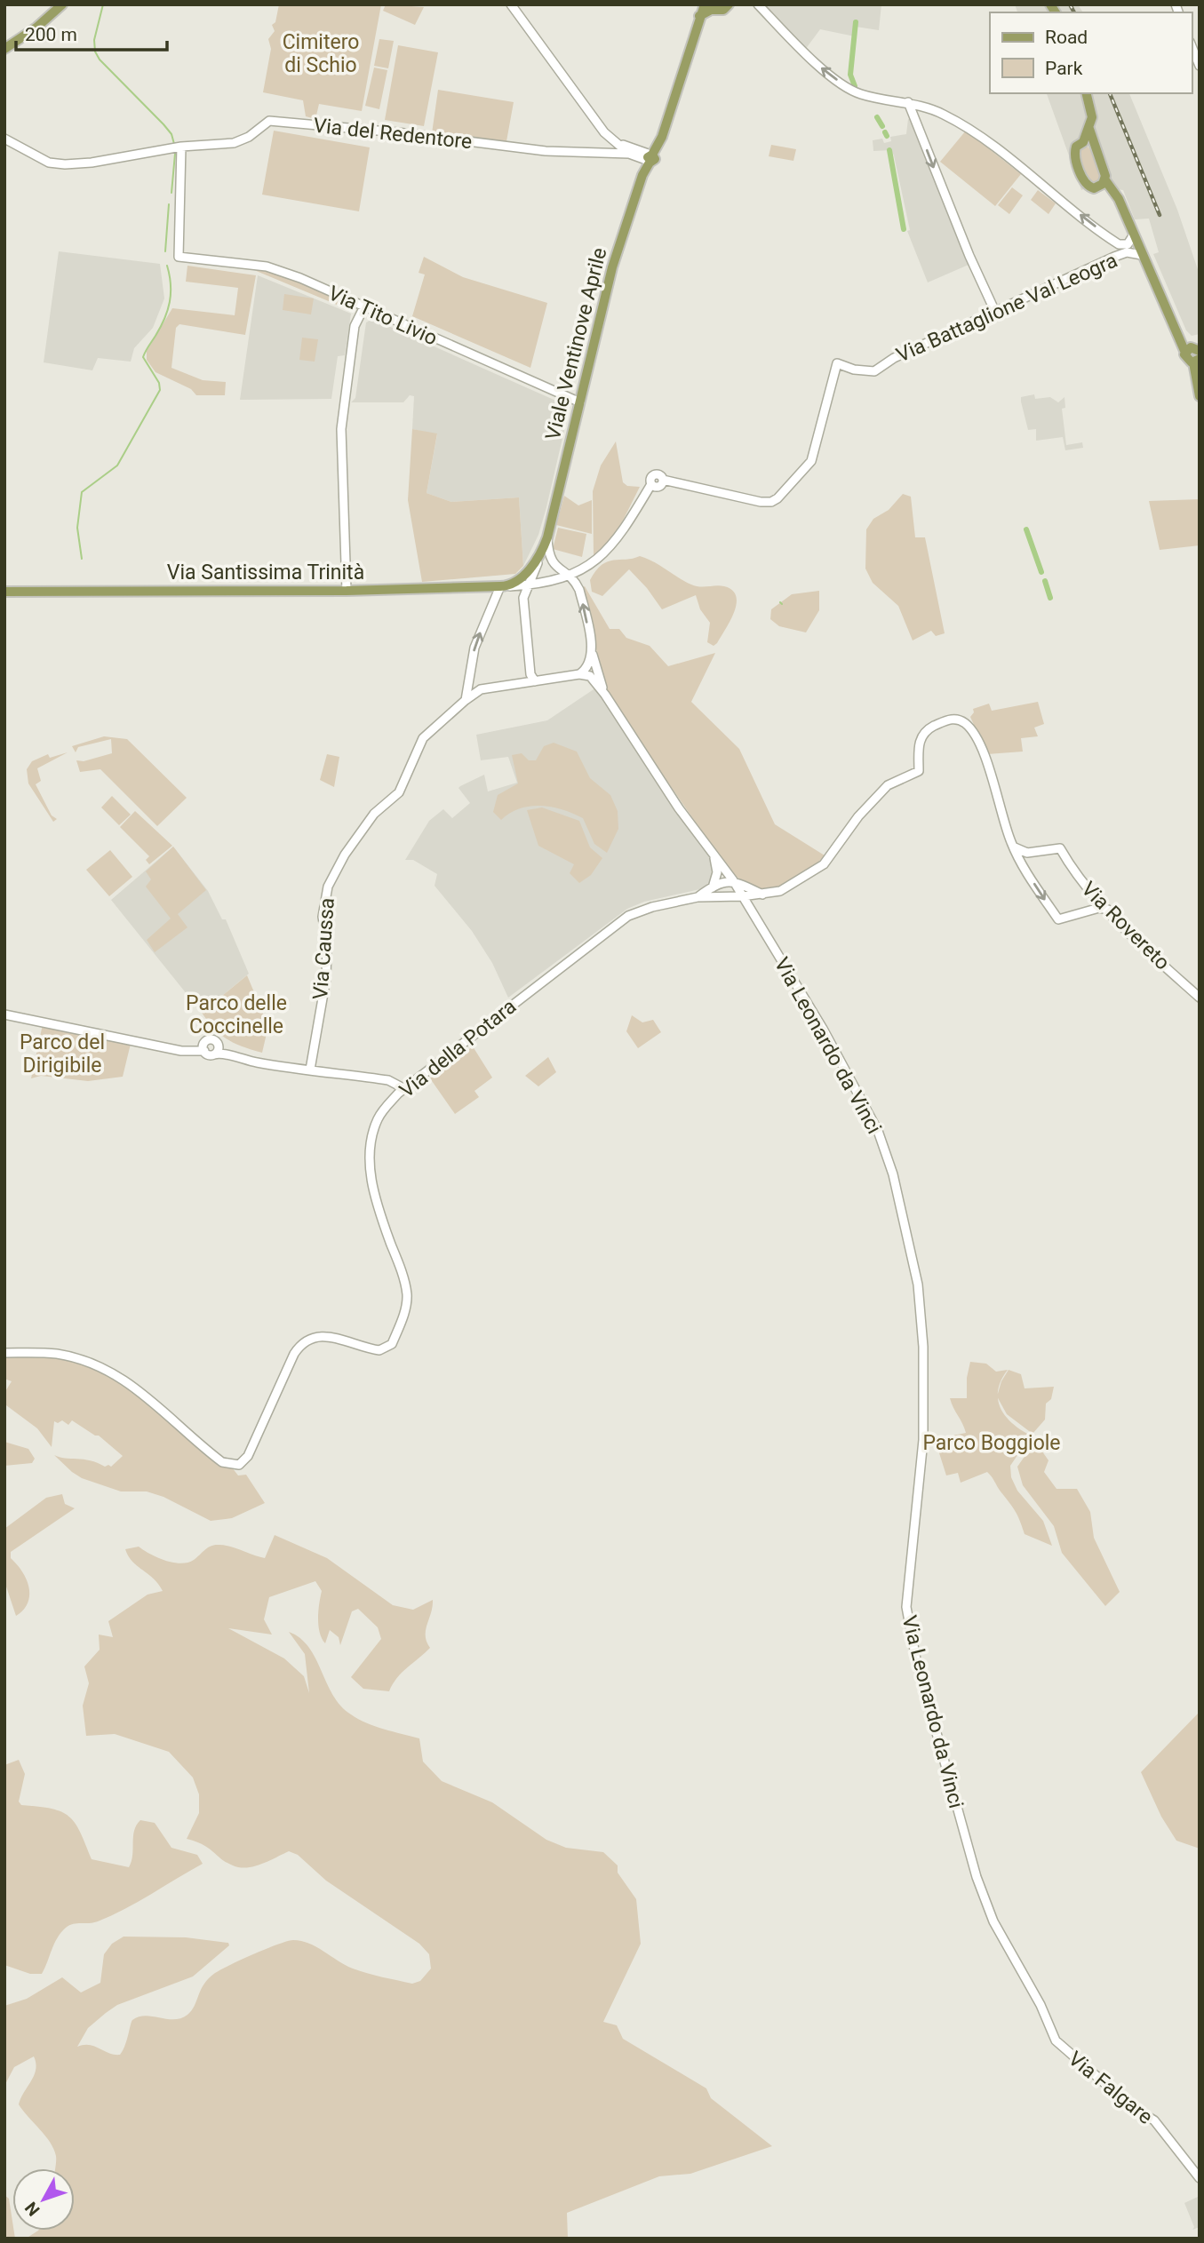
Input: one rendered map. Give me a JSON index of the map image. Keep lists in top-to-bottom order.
{
  "streets": {
    "main road": ["Viale Ventinove Aprile", "Via Santissima Trinità"],
    "street": [
      "Via del Redentore",
      "Via Battaglione Val Leogra",
      "Via Tito Livio",
      "Via Rovereto",
      "Via Caussa",
      "Via Leonardo da Vinci",
      "Via della Potara",
      "Via Falgare"
    ]
  },
  "crossings": [
    ["Via del Redentore", "Via Tito Livio"],
    ["Via del Redentore", "Viale Ventinove Aprile"],
    ["Via Battaglione Val Leogra", "Via Santissima Trinità"],
    ["Via Tito Livio", "Viale Ventinove Aprile"],
    ["Viale Ventinove Aprile", "Via Santissima Trinità"],
    ["Via Caussa", "Via Leonardo da Vinci"],
    ["Via Leonardo da Vinci", "Via della Potara"],
    ["Via Leonardo da Vinci", "Via Falgare"]
  ],
  "parks": [
    "Cimitero di Schio",
    "Parco delle Coccinelle",
    "Parco del Dirigibile",
    "Parco Boggiole"
  ],
  "legend": ["Road", "Park"],
  "scale_bar": "200 m",
  "north": "bottom left"
}
